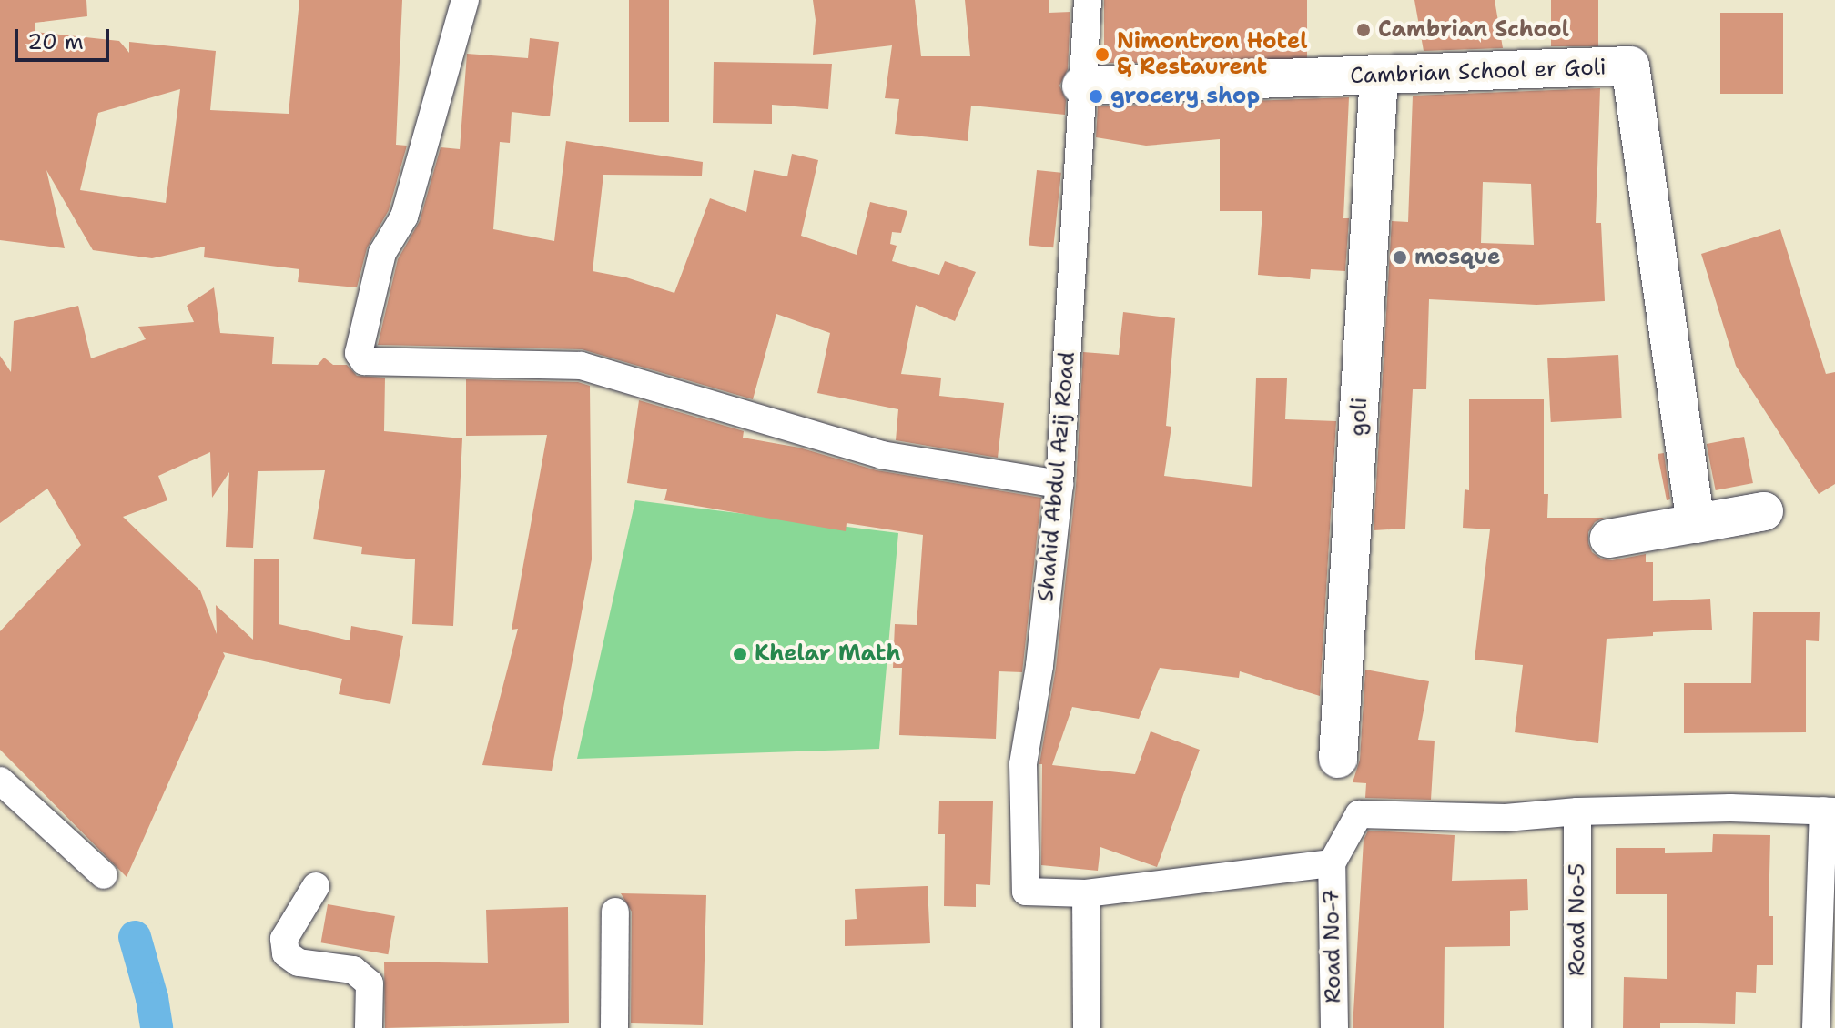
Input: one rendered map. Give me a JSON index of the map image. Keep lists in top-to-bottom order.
{
  "streets": {
    "street": [
      "Cambrian School er Goli",
      "goli",
      "Shahid Abdul Azij Road",
      "Road No-5",
      "Road No-7"
    ]
  },
  "crossings": [
    ["Cambrian School er Goli", "goli"],
    ["Cambrian School er Goli", "Shahid Abdul Azij Road"]
  ],
  "places": [
    "Cambrian School",
    "Nimontron Hotel & Restaurent",
    "grocery shop",
    "mosque",
    "Khelar Math"
  ],
  "scale_bar": "20 m"
}
